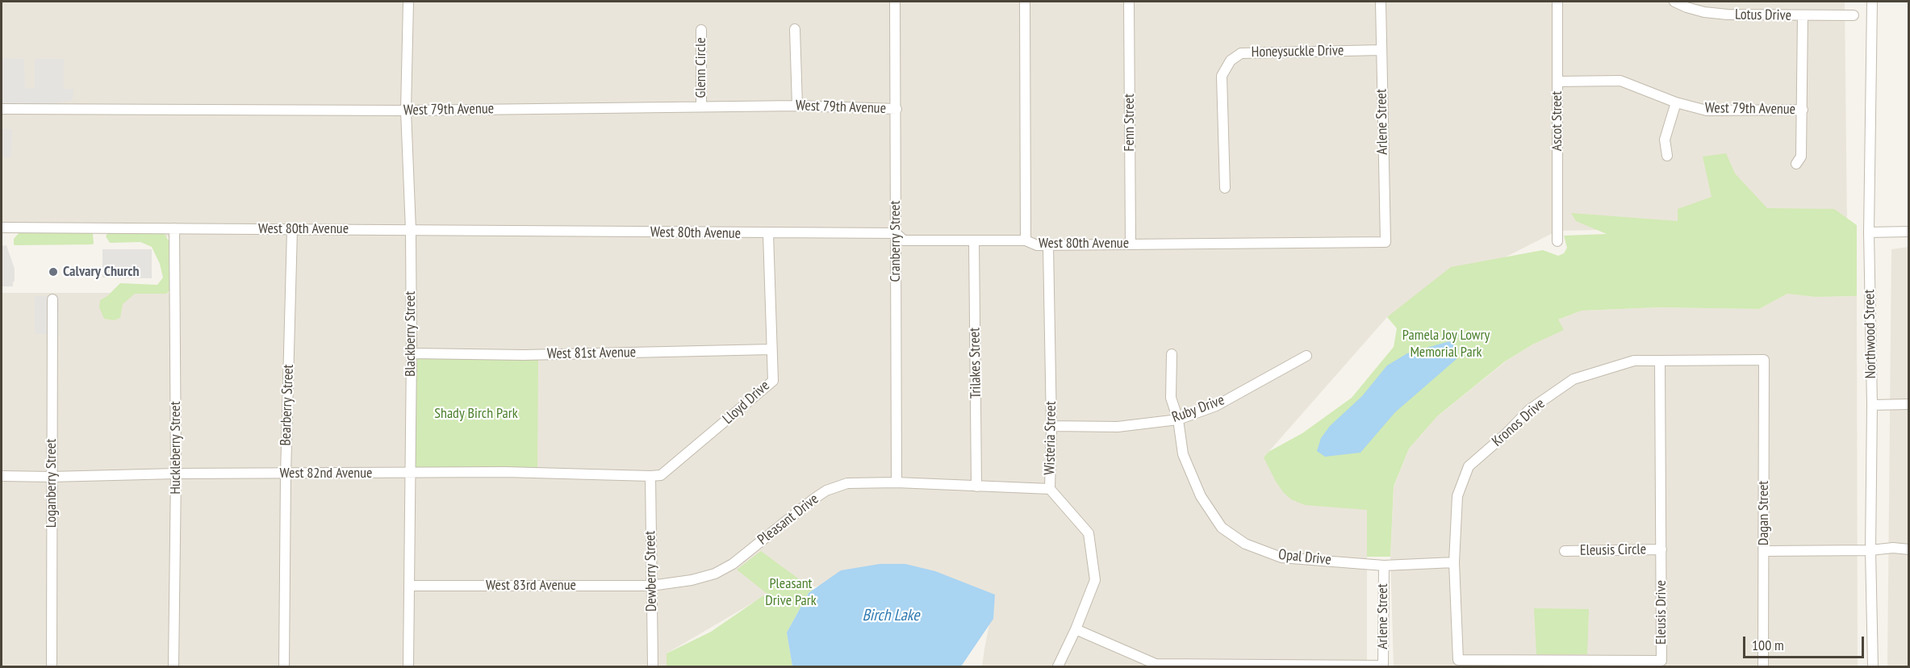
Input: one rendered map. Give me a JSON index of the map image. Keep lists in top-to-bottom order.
{
  "streets": {
    "street": [
      "Lotus Drive",
      "Honeysuckle Drive",
      "Glenn Circle",
      "West 79th Avenue",
      "Ascot Street",
      "Arlene Street",
      "Fenn Street",
      "West 80th Avenue",
      "Cranberry Street",
      "Blackberry Street",
      "Northwood Street",
      "West 81st Avenue",
      "Trilakes Street",
      "Lloyd Drive",
      "Bearberry Street",
      "Ruby Drive",
      "Kronos Drive",
      "Wisteria Street",
      "Huckleberry Street",
      "West 82nd Avenue",
      "Loganberry Street",
      "Dagan Street",
      "Pleasant Drive",
      "Eleusis Circle",
      "Opal Drive",
      "Dewberry Street",
      "West 83rd Avenue",
      "Eleusis Drive"
    ]
  },
  "crossings": [
    ["Honeysuckle Drive", "Arlene Street"],
    ["Glenn Circle", "West 79th Avenue"],
    ["West 79th Avenue", "Ascot Street"],
    ["West 79th Avenue", "Cranberry Street"],
    ["West 79th Avenue", "Blackberry Street"],
    ["Arlene Street", "West 80th Avenue"],
    ["Arlene Street", "Opal Drive"],
    ["Fenn Street", "West 80th Avenue"],
    ["West 80th Avenue", "Cranberry Street"],
    ["West 80th Avenue", "Blackberry Street"],
    ["West 80th Avenue", "Trilakes Street"],
    ["West 80th Avenue", "Lloyd Drive"],
    ["West 80th Avenue", "Bearberry Street"],
    ["West 80th Avenue", "Wisteria Street"],
    ["West 80th Avenue", "Huckleberry Street"],
    ["Cranberry Street", "Pleasant Drive"],
    ["Blackberry Street", "West 81st Avenue"],
    ["Blackberry Street", "West 82nd Avenue"],
    ["Blackberry Street", "West 83rd Avenue"],
    ["West 81st Avenue", "Lloyd Drive"],
    ["Trilakes Street", "Pleasant Drive"],
    ["Lloyd Drive", "West 82nd Avenue"],
    ["Lloyd Drive", "Dewberry Street"],
    ["Bearberry Street", "West 82nd Avenue"],
    ["Ruby Drive", "Wisteria Street"],
    ["Ruby Drive", "Opal Drive"],
    ["Kronos Drive", "Dagan Street"],
    ["Kronos Drive", "Opal Drive"],
    ["Kronos Drive", "Eleusis Drive"],
    ["Wisteria Street", "Pleasant Drive"],
    ["Huckleberry Street", "West 82nd Avenue"],
    ["West 82nd Avenue", "Loganberry Street"],
    ["West 82nd Avenue", "Dewberry Street"],
    ["Pleasant Drive", "Dewberry Street"],
    ["Pleasant Drive", "West 83rd Avenue"],
    ["Eleusis Circle", "Eleusis Drive"],
    ["Dewberry Street", "West 83rd Avenue"]
  ],
  "water": ["Birch Lake"],
  "parks": ["Pamela Joy Lowry Memorial Park", "Shady Birch Park", "Pleasant Drive Park"],
  "places": ["Calvary Church"],
  "scale_bar": "100 m"
}
